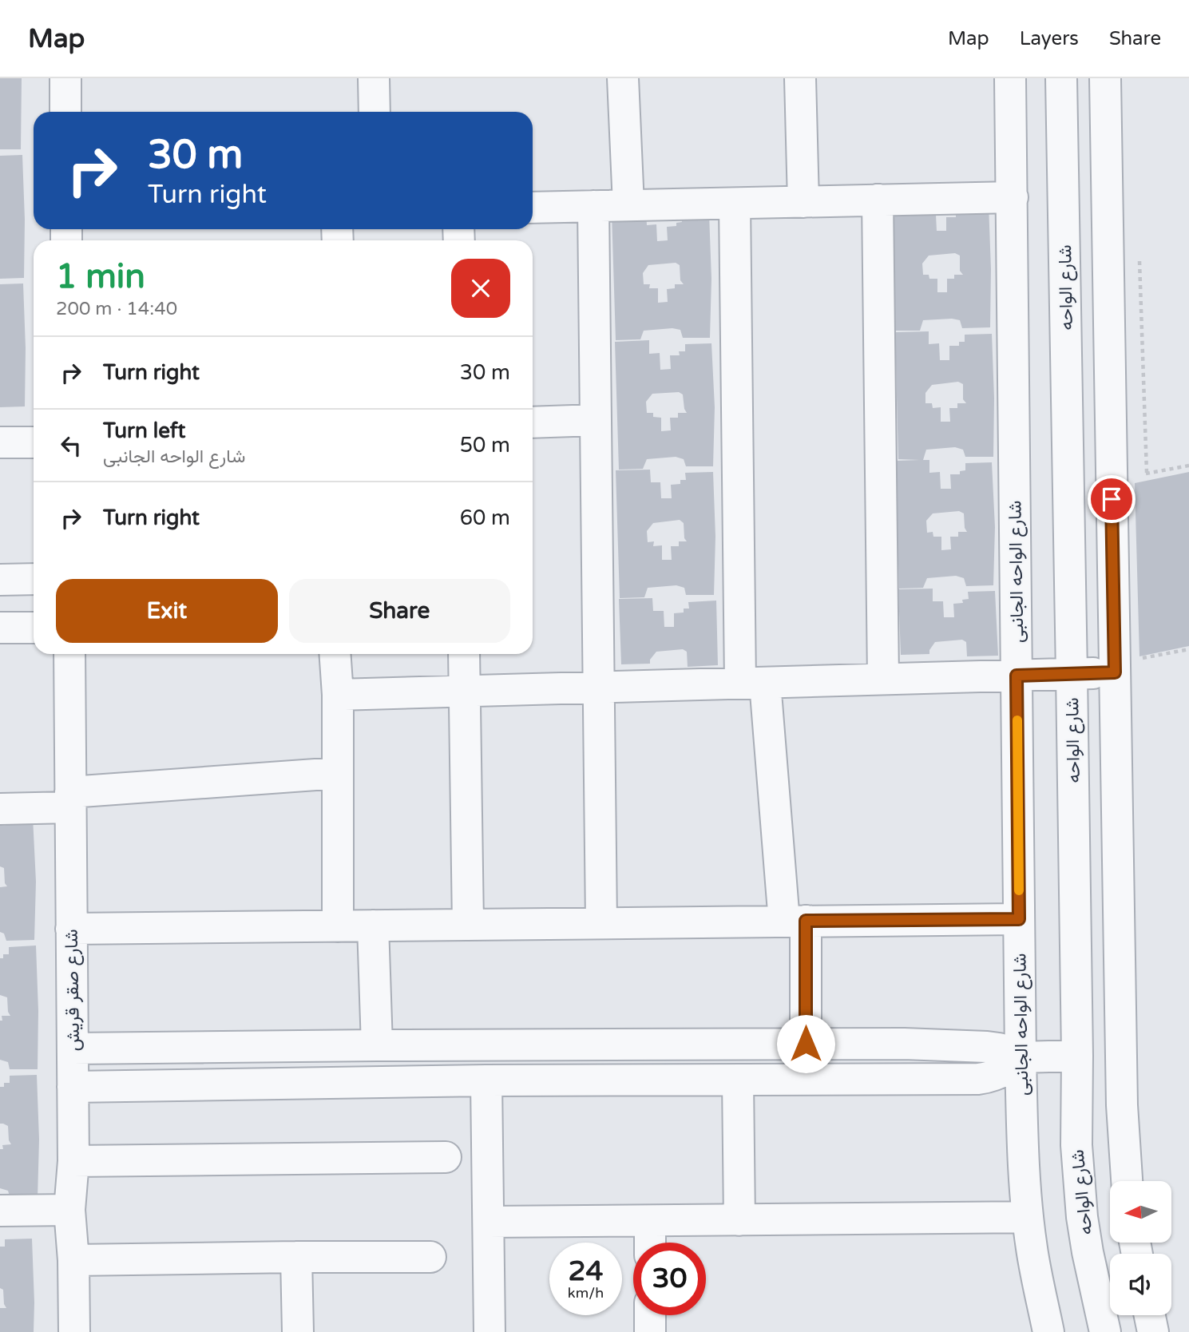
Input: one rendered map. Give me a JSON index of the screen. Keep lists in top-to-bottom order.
{
  "streets": {
    "street": ["شارع الواحه", "شارع الواحه الجانبى", "شارع صقر قريش"]
  },
  "north": "left",
  "page": {
    "header": "Map",
    "nav": ["Map", "Layers", "Share"],
    "turn": ["30 m", "Turn right"],
    "heading": ["1 min", "200 m · 14:40"],
    "list": [
      {
        "name": "Turn right",
        "value": "30 m"
      },
      {
        "name": "Turn left",
        "note": "شارع الواحه الجانبى",
        "value": "50 m"
      },
      {
        "name": "Turn right",
        "value": "60 m"
      }
    ],
    "buttons": ["Exit", "Share"],
    "speed": "24 km/h",
    "limit": "30"
  }
}
